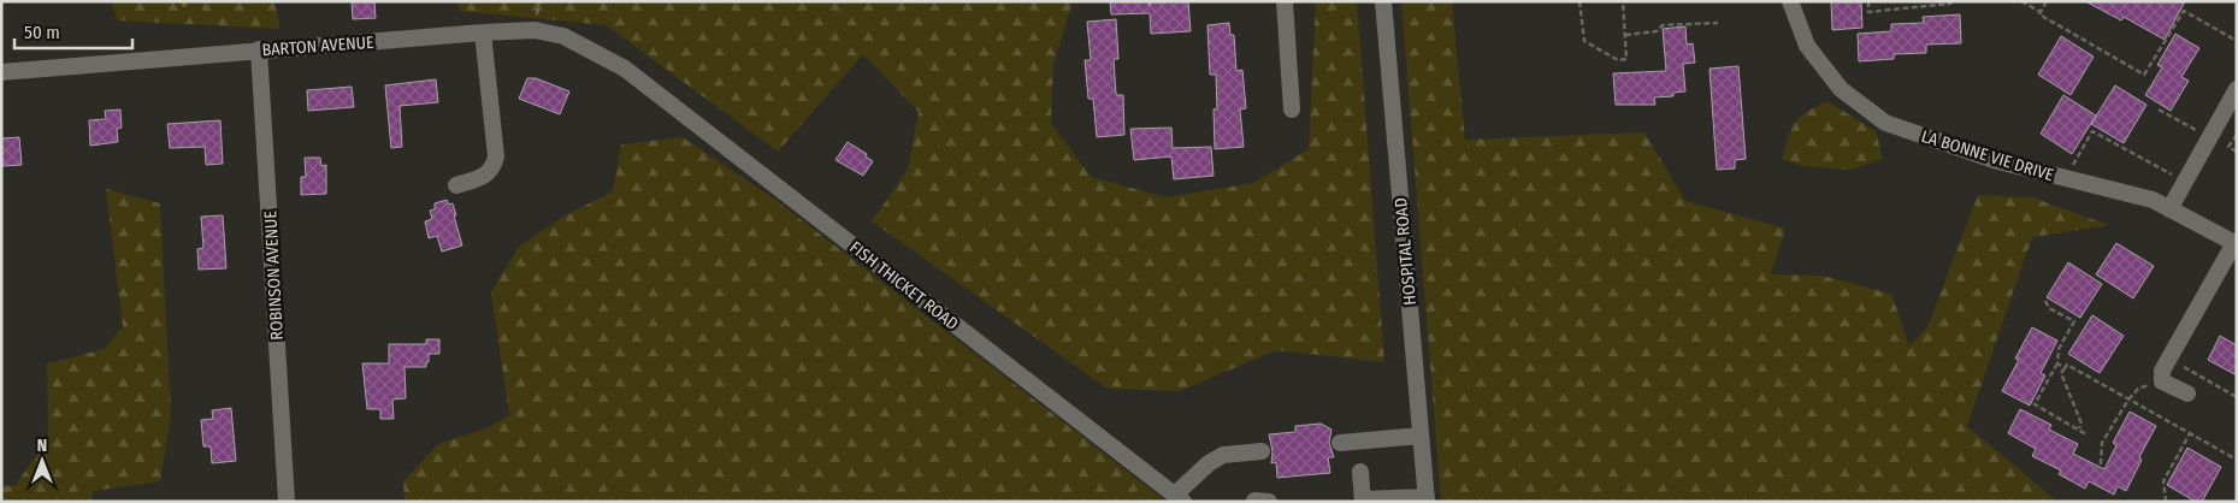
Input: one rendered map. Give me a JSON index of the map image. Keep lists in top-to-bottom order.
{
  "streets": {
    "street": [
      "BARTON AVENUE",
      "LA BONNE VIE DRIVE",
      "HOSPITAL ROAD",
      "ROBINSON AVENUE",
      "FISH THICKET ROAD"
    ]
  },
  "crossings": [
    ["BARTON AVENUE", "ROBINSON AVENUE"],
    ["BARTON AVENUE", "FISH THICKET ROAD"]
  ],
  "scale_bar": "50 m",
  "north": "top"
}
